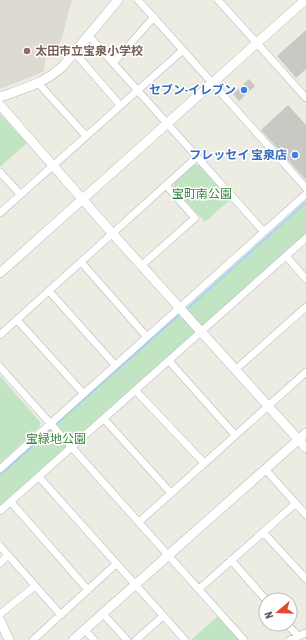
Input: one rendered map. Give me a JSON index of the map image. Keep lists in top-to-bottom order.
{
  "parks": ["宝町南公園", "宝緑地公園"],
  "places": ["太田市立宝泉小学校", "セブン-イレブン", "フレッセイ 宝泉店"],
  "north": "left"
}
